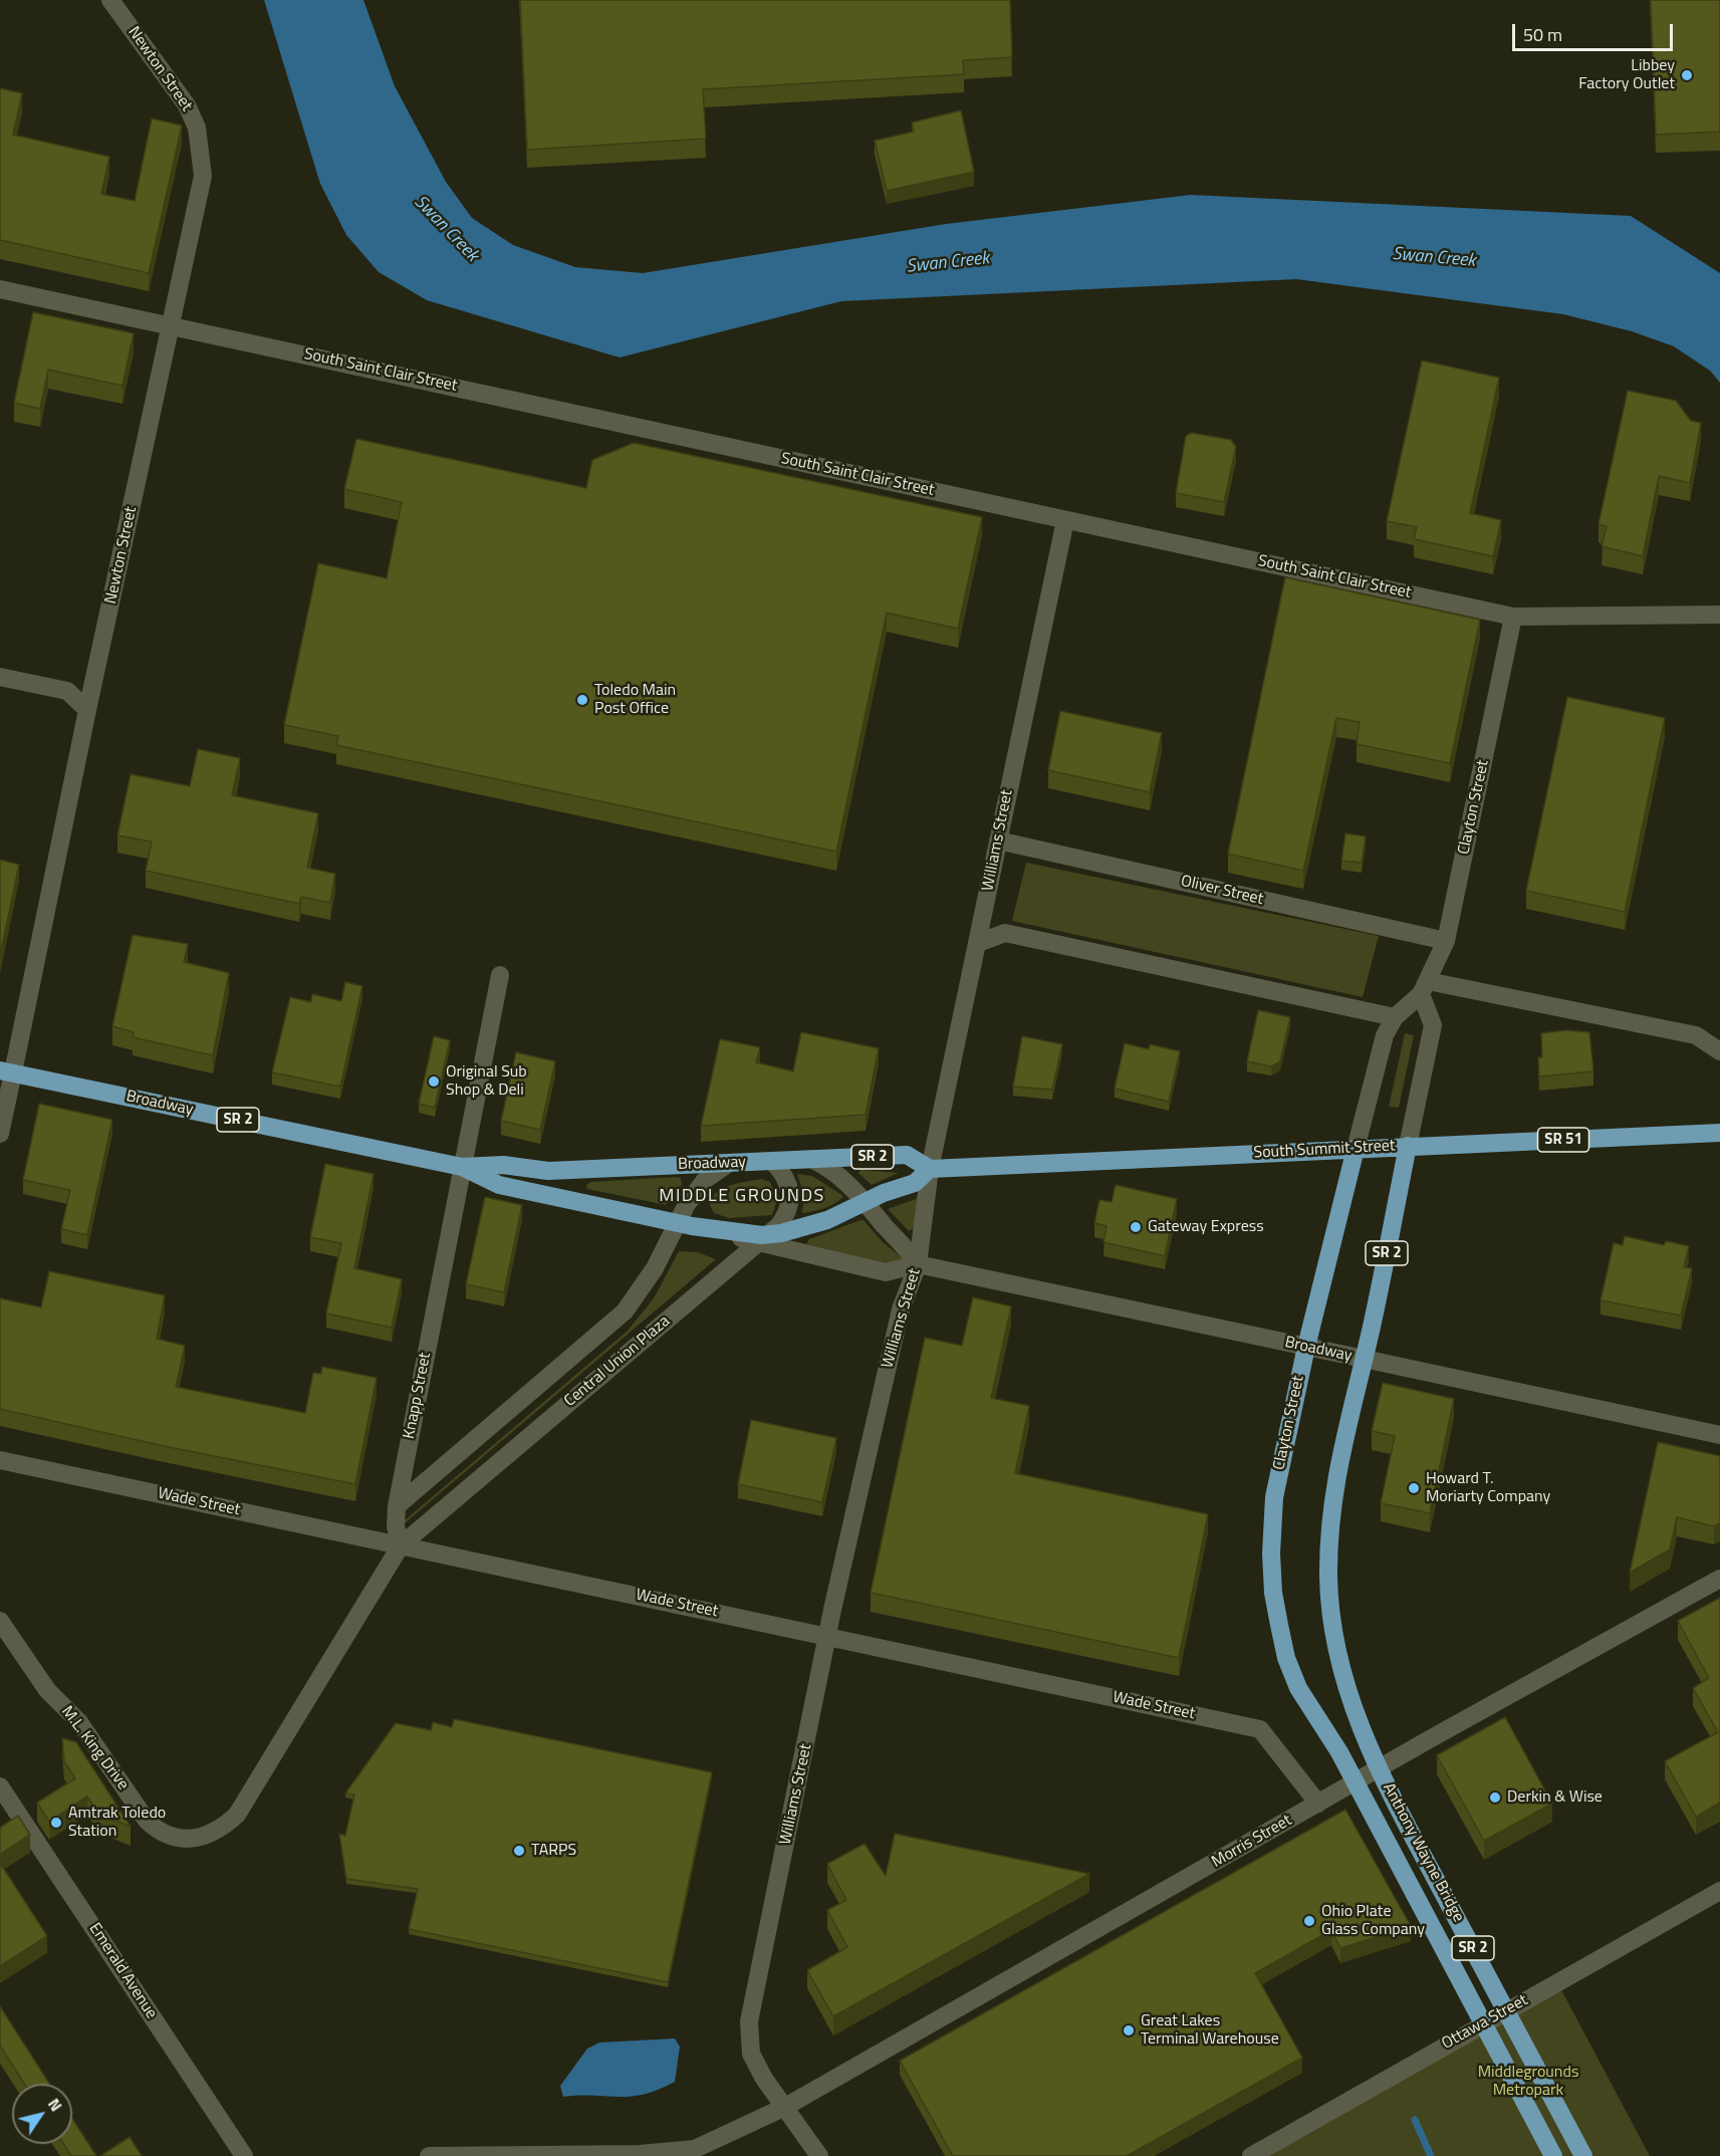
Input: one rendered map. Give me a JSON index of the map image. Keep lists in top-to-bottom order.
{
  "streets": {
    "main road": [
      "Clayton Street",
      "Broadway",
      "SR 2",
      "SR 51",
      "South Summit Street",
      "Anthony Wayne Bridge"
    ],
    "street": [
      "Newton Street",
      "South Saint Clair Street",
      "Williams Street",
      "Oliver Street",
      "Central Union Plaza",
      "Knapp Street",
      "Wade Street",
      "M.L. King Drive",
      "Morris Street",
      "Emerald Avenue",
      "Ottawa Street"
    ]
  },
  "crossings": [
    ["Newton Street", "South Saint Clair Street"],
    ["Newton Street", "Broadway"],
    ["South Saint Clair Street", "Clayton Street"],
    ["South Saint Clair Street", "Williams Street"],
    ["Clayton Street", "Oliver Street"],
    ["Clayton Street", "Broadway"],
    ["Clayton Street", "South Summit Street"],
    ["Clayton Street", "Anthony Wayne Bridge"],
    ["Williams Street", "Oliver Street"],
    ["Williams Street", "Broadway"],
    ["Williams Street", "SR 2"],
    ["Williams Street", "South Summit Street"],
    ["Williams Street", "Wade Street"],
    ["Williams Street", "Morris Street"],
    ["Broadway", "SR 2"],
    ["Broadway", "Central Union Plaza"],
    ["Broadway", "Knapp Street"],
    ["Broadway", "Anthony Wayne Bridge"],
    ["SR 2", "South Summit Street"],
    ["SR 2", "Central Union Plaza"],
    ["SR 2", "Anthony Wayne Bridge"],
    ["Central Union Plaza", "Knapp Street"],
    ["Central Union Plaza", "Wade Street"],
    ["Central Union Plaza", "M.L. King Drive"],
    ["Knapp Street", "Wade Street"],
    ["Knapp Street", "M.L. King Drive"],
    ["Wade Street", "M.L. King Drive"],
    ["Wade Street", "Morris Street"]
  ],
  "districts": ["MIDDLE GROUNDS"],
  "water": ["Swan Creek"],
  "parks": ["Middlegrounds Metropark"],
  "places": [
    "Libbey Factory Outlet",
    "Toledo Main Post Office",
    "Original Sub Shop & Deli",
    "Gateway Express",
    "Howard T. Moriarty Company",
    "Derkin & Wise",
    "Amtrak Toledo Station",
    "TARPS",
    "Ohio Plate Glass Company",
    "Great Lakes Terminal Warehouse"
  ],
  "scale_bar": "50 m",
  "north": "top right"
}
